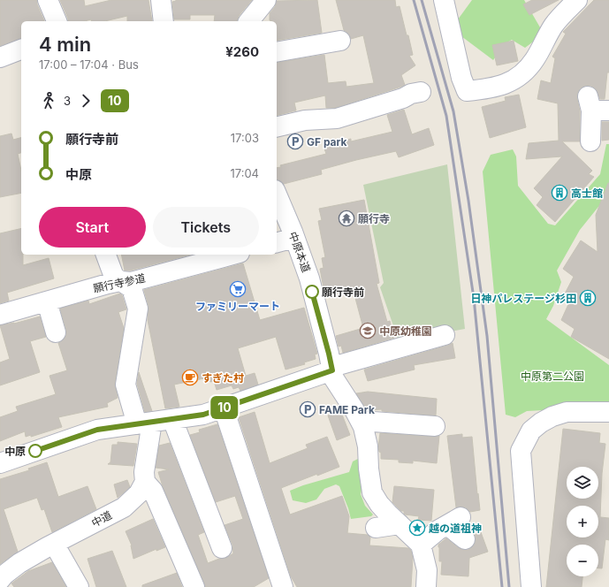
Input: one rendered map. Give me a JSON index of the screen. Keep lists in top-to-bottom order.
{
  "streets": {
    "street": ["中原本道", "願行寺参道", "中道"]
  },
  "parks": ["中原第二公園"],
  "places": {
    "parking": ["GF park", "FAME Park"],
    "building": ["高士館", "日神パレステージ杉田"],
    "temple": ["願行寺"],
    "supermarket": ["ファミリーマート"],
    "other": ["願行寺前", "中原"],
    "school or university": ["中原幼稚園"],
    "cafe": ["すぎた村"],
    "place": ["越の道祖神"]
  },
  "lines": ["bus line 10"],
  "page": {
    "on_map": "10",
    "heading": ["4 min", "17:00 – 17:04 · Bus", "¥260"],
    "legs": ["3", "10"],
    "list": [
      {
        "name": "願行寺前",
        "value": "17:03"
      },
      {
        "name": "中原",
        "value": "17:04"
      }
    ],
    "buttons": ["Start", "Tickets"],
    "map_buttons": ["+", "−"]
  }
}
